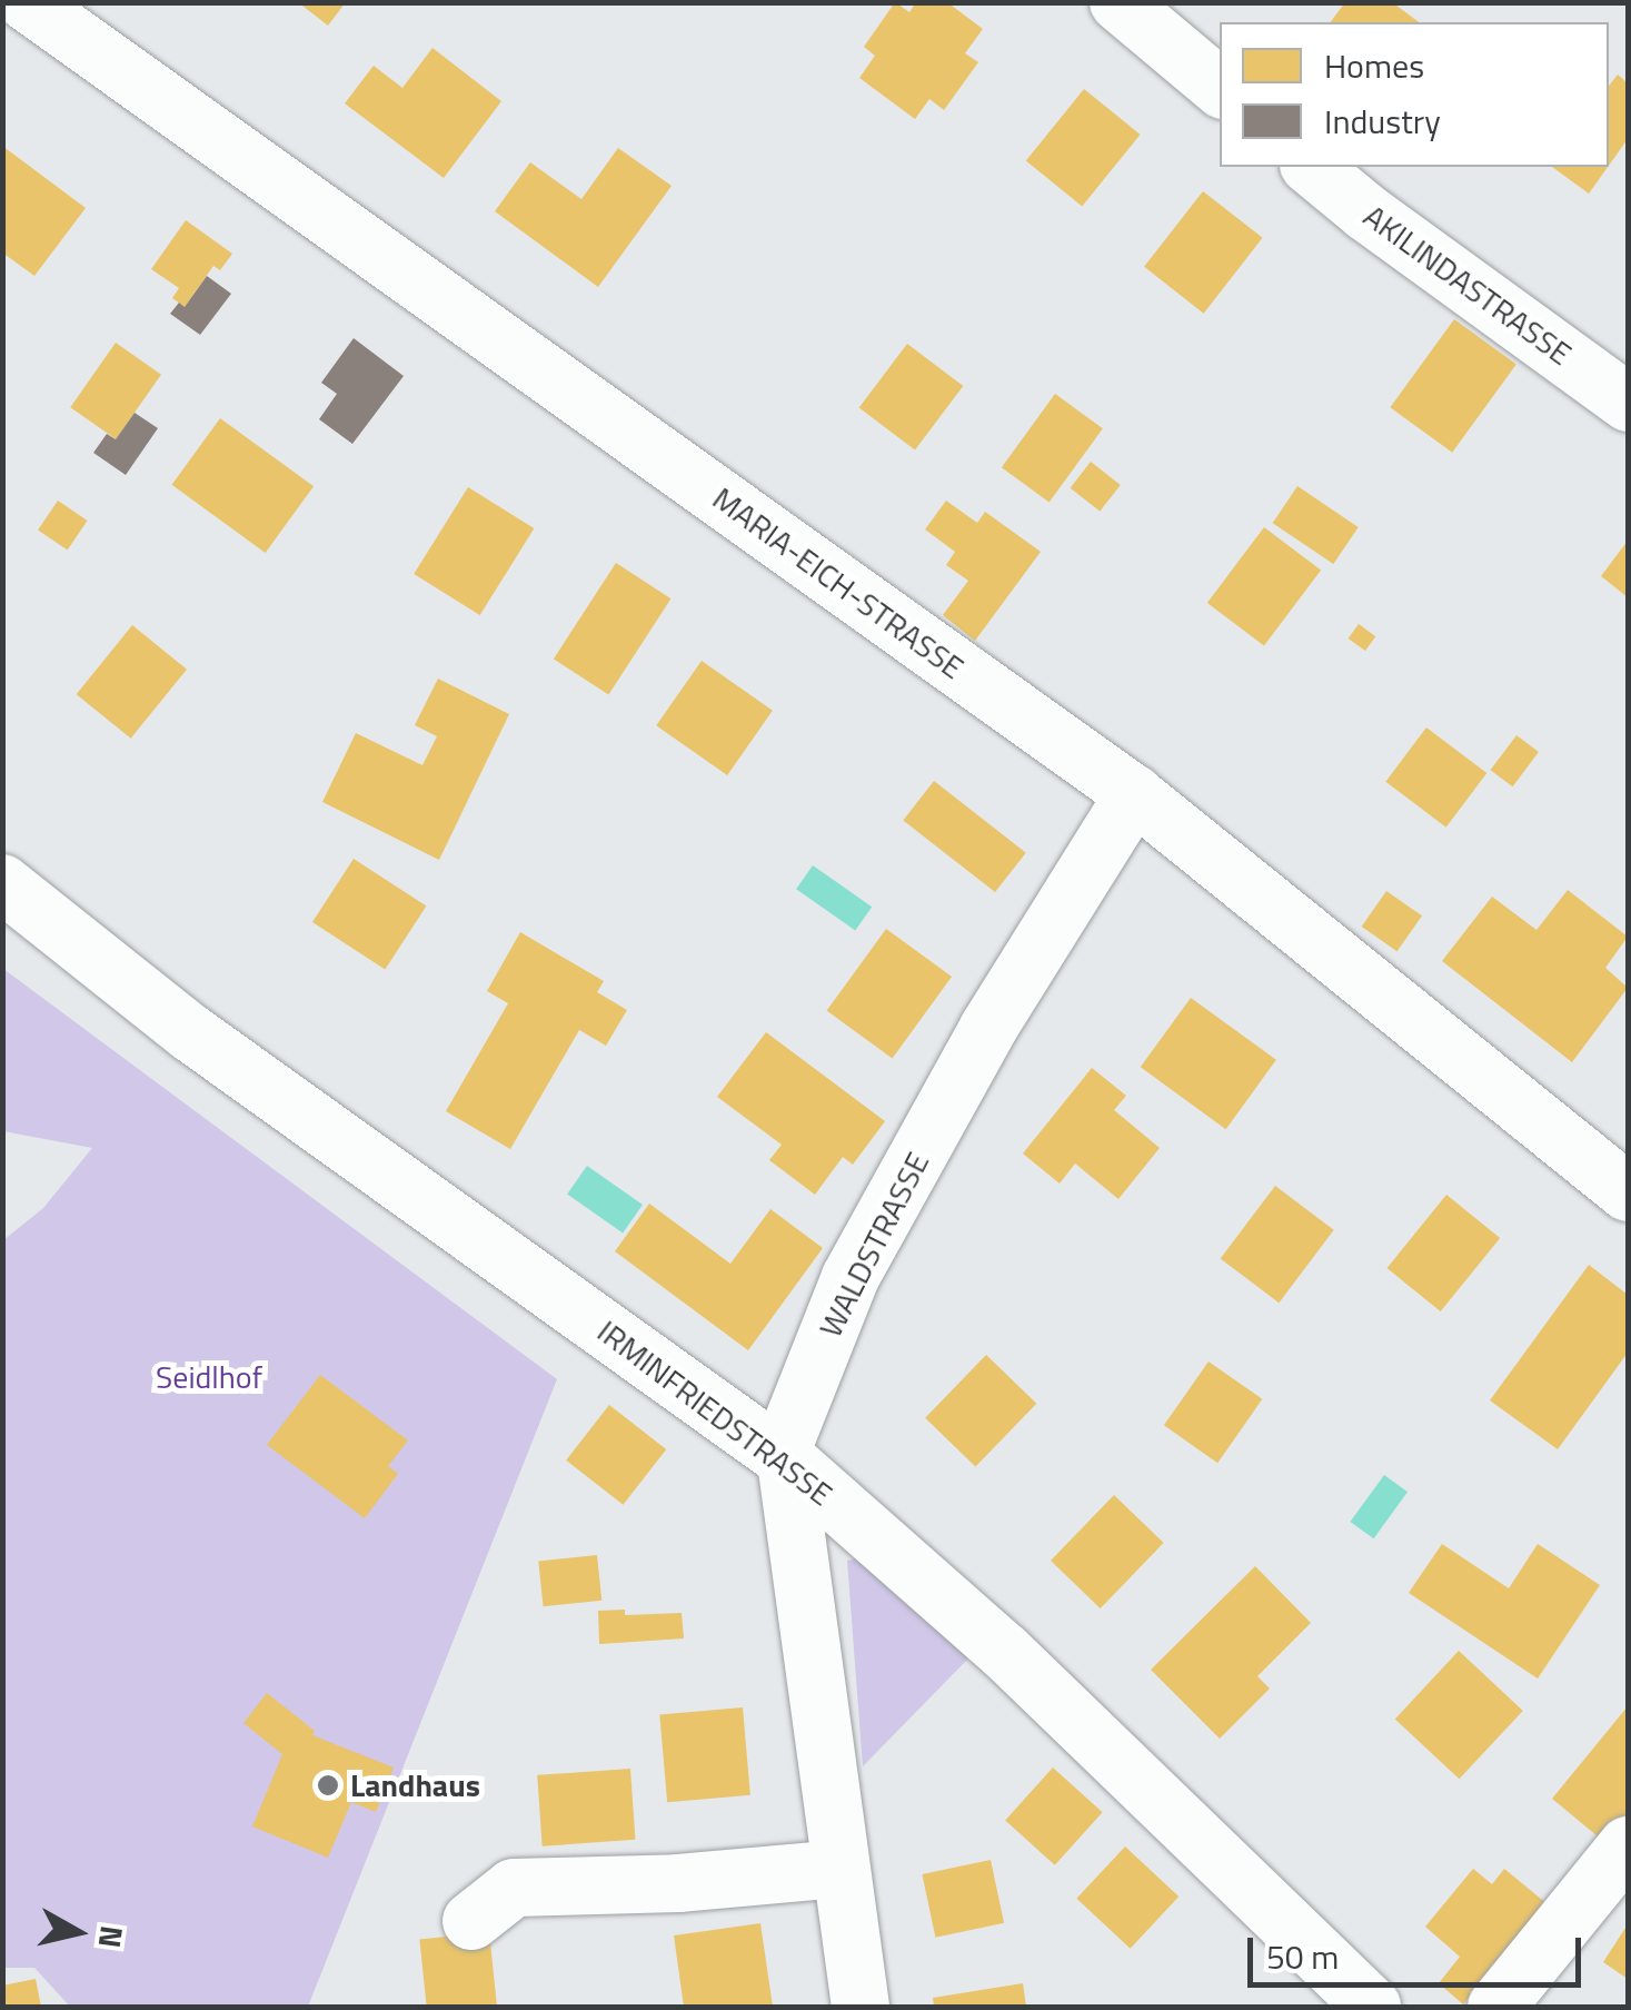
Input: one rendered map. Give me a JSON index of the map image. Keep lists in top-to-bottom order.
{
  "streets": {
    "street": [
      "AKILINDASTRASSE",
      "MARIA-EICH-STRASSE",
      "WALDSTRASSE",
      "IRMINFRIEDSTRASSE"
    ]
  },
  "crossings": [
    ["MARIA-EICH-STRASSE", "WALDSTRASSE"],
    ["WALDSTRASSE", "IRMINFRIEDSTRASSE"]
  ],
  "parks": ["Seidlhof"],
  "places": ["Landhaus"],
  "legend": ["Homes", "Industry"],
  "scale_bar": "50 m",
  "north": "right"
}
